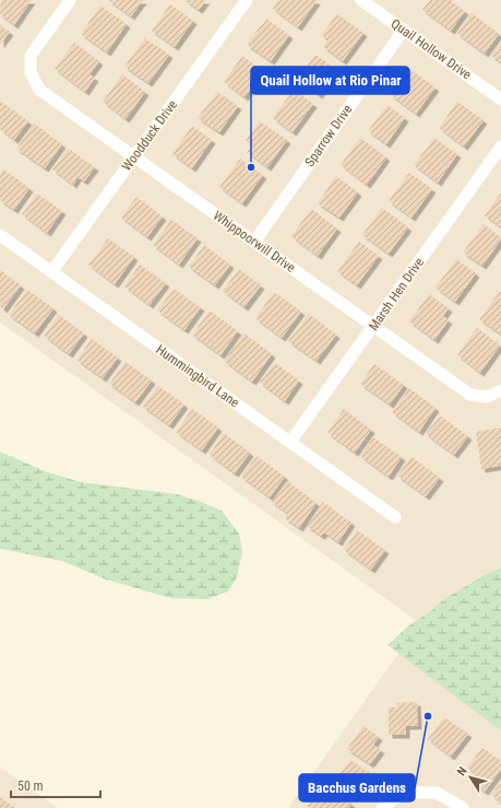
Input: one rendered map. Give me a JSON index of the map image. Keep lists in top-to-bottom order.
{
  "streets": {
    "street": [
      "Quail Hollow Drive",
      "Woodduck Drive",
      "Sparrow Drive",
      "Whippoorwill Drive",
      "Marsh Hen Drive",
      "Hummingbird Lane"
    ]
  },
  "crossings": [
    ["Quail Hollow Drive", "Sparrow Drive"],
    ["Woodduck Drive", "Whippoorwill Drive"],
    ["Woodduck Drive", "Hummingbird Lane"],
    ["Sparrow Drive", "Whippoorwill Drive"],
    ["Whippoorwill Drive", "Marsh Hen Drive"],
    ["Marsh Hen Drive", "Hummingbird Lane"]
  ],
  "places": ["Quail Hollow at Rio Pinar", "Bacchus Gardens"],
  "scale_bar": "50 m",
  "north": "top left"
}
